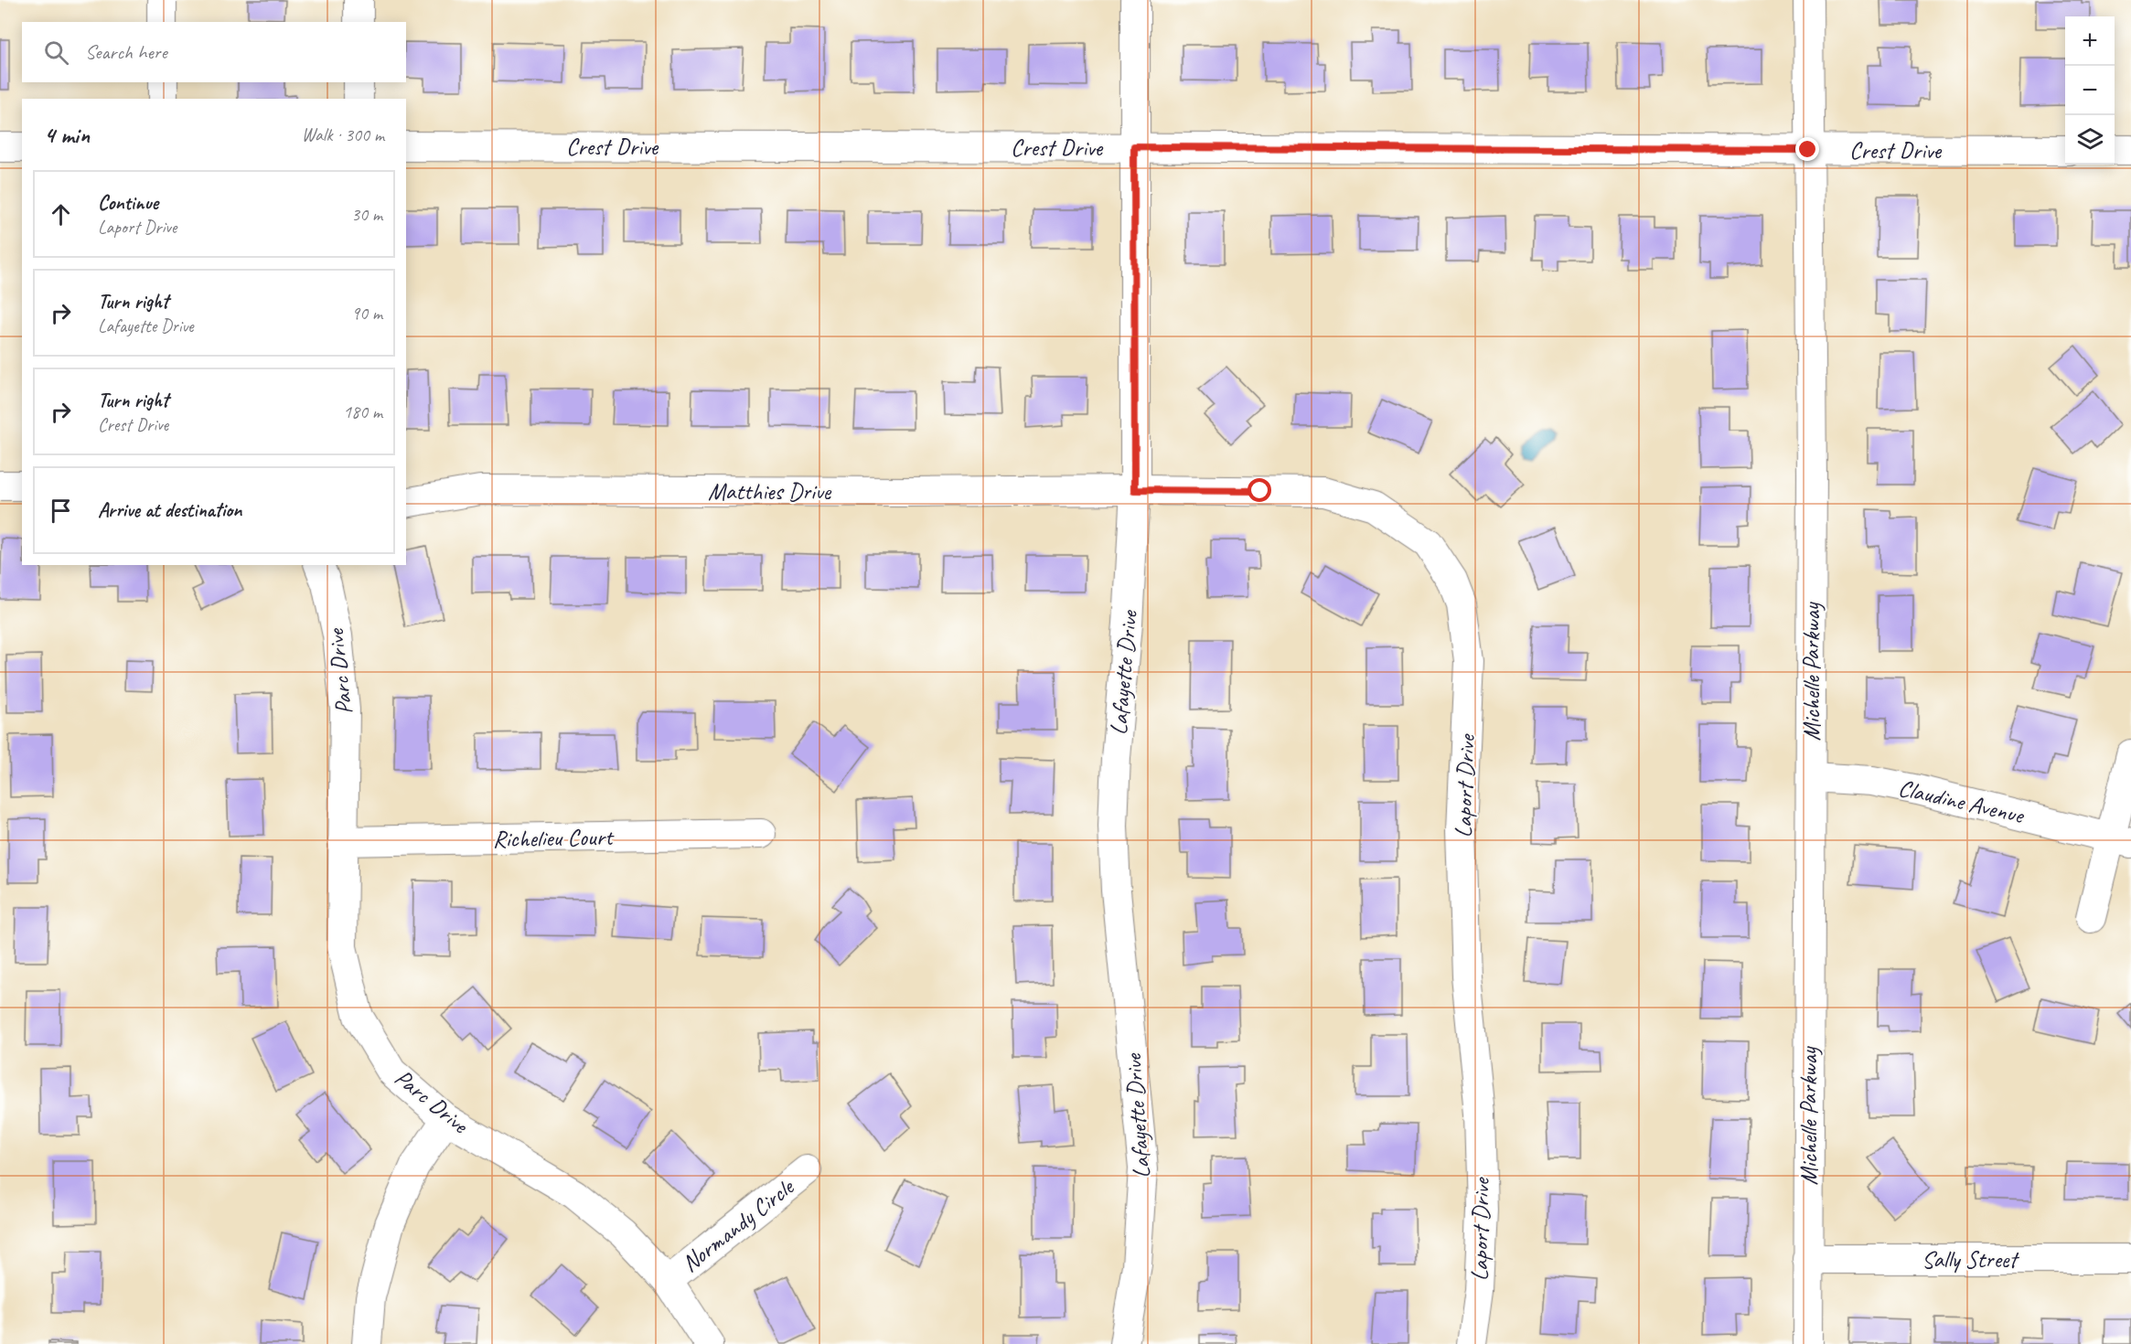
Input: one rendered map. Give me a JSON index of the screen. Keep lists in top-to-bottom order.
{
  "streets": {
    "street": [
      "Crest Drive",
      "Matthies Drive",
      "Parc Drive",
      "Michelle Parkway",
      "Lafayette Drive",
      "Laport Drive",
      "Claudine Avenue",
      "Richelieu Court",
      "Normandy Circle",
      "Sally Street"
    ]
  },
  "crossings": [
    ["Crest Drive", "Michelle Parkway"],
    ["Crest Drive", "Lafayette Drive"],
    ["Matthies Drive", "Lafayette Drive"],
    ["Matthies Drive", "Laport Drive"],
    ["Parc Drive", "Richelieu Court"],
    ["Parc Drive", "Normandy Circle"],
    ["Michelle Parkway", "Claudine Avenue"],
    ["Michelle Parkway", "Sally Street"],
    ["Lafayette Drive", "Laport Drive"]
  ],
  "page": {
    "map_buttons": ["+", "−"],
    "search": "Search here",
    "heading": ["4 min", "Walk · 300 m"],
    "list": [
      ["Continue", "Laport Drive", "30 m"],
      ["Turn right", "Lafayette Drive", "90 m"],
      ["Turn right", "Crest Drive", "180 m"],
      "Arrive at destination"
    ]
  }
}
